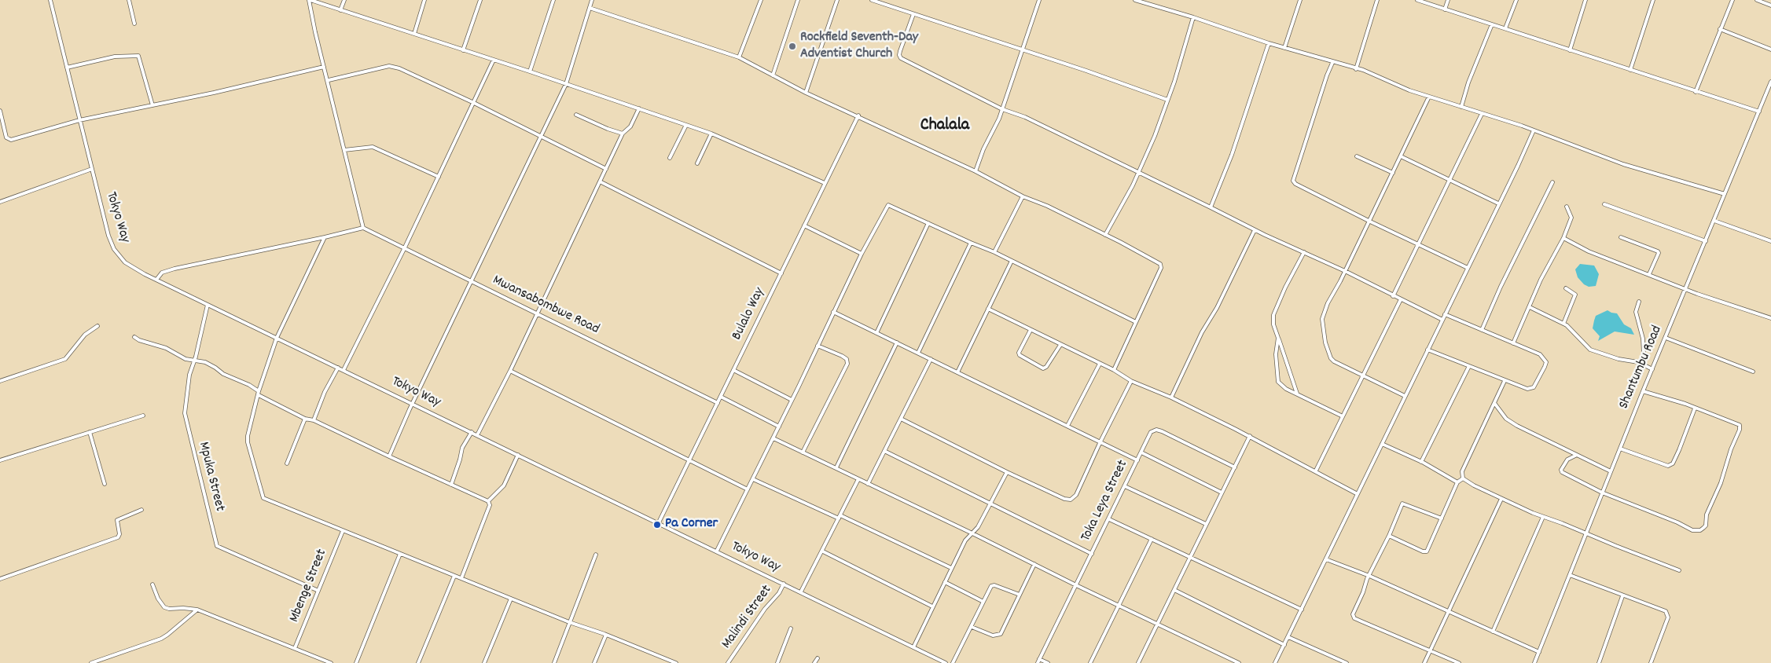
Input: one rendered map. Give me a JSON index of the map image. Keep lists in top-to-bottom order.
{
  "streets": {
    "street": [
      "Tokyo Way",
      "Mwansabombwe Road",
      "Bulalo Way",
      "Shantumbu Road",
      "Mpuka Street",
      "Toka Leya Street",
      "Mbenge Street",
      "Malindi Street"
    ]
  },
  "crossings": [
    ["Tokyo Way", "Bulalo Way"],
    ["Tokyo Way", "Mpuka Street"],
    ["Tokyo Way", "Malindi Street"],
    ["Mwansabombwe Road", "Bulalo Way"],
    ["Mpuka Street", "Mbenge Street"]
  ],
  "districts": ["Chalala"],
  "places": ["Rockfield Seventh-Day Adventist Church", "Pa Corner"]
}
